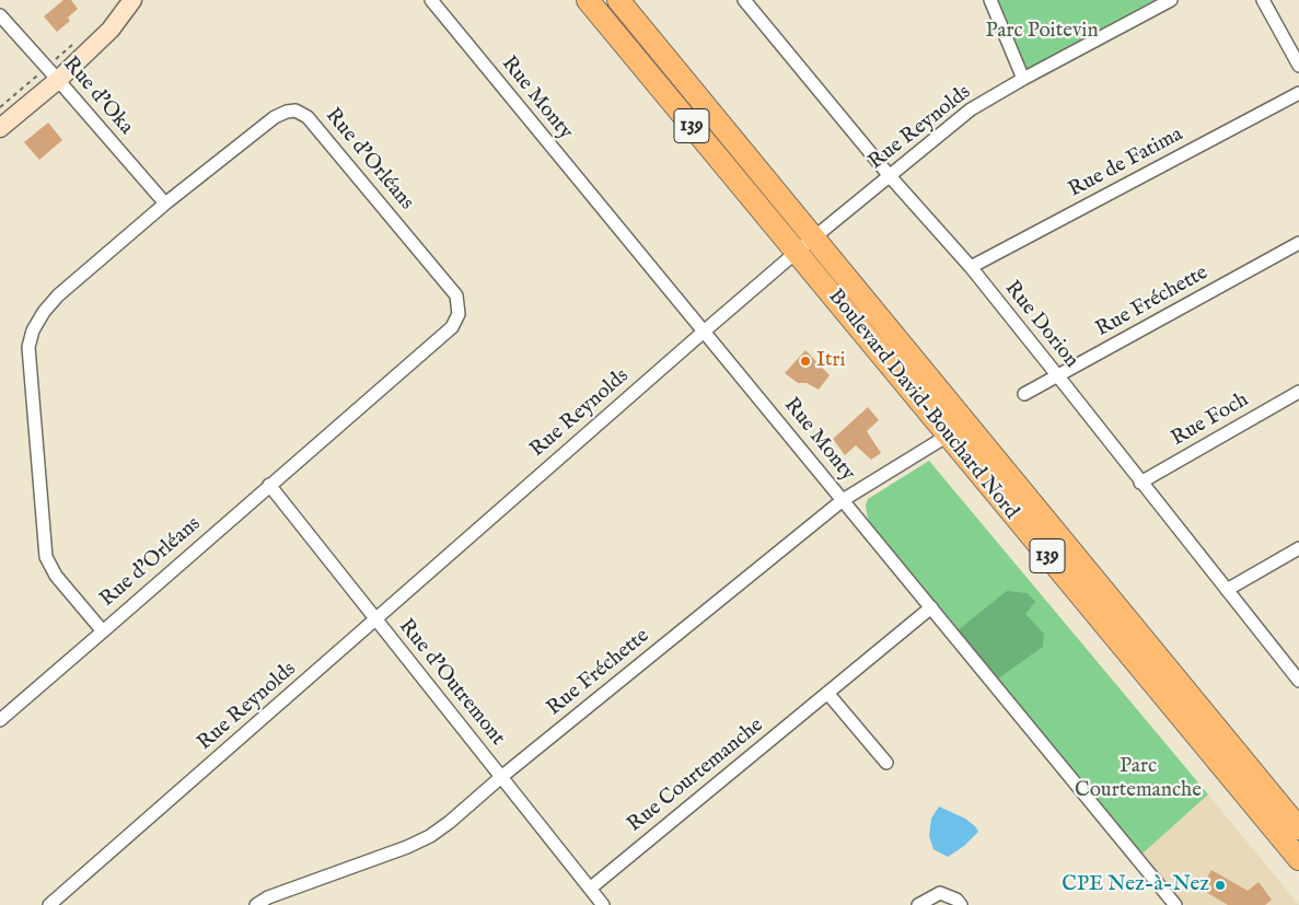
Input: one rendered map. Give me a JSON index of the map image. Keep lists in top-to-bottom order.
{
  "streets": {
    "highway": ["139", "Boulevard David-Bouchard Nord"],
    "street": [
      "Rue d'Oka",
      "Rue Monty",
      "Rue Reynolds",
      "Rue d'Orléans",
      "Rue de Fatima",
      "Rue Fréchette",
      "Rue Dorion",
      "Rue Foch",
      "Rue d'Outremont",
      "Rue Courtemanche"
    ]
  },
  "crossings": [
    ["Rue d'Oka", "Rue d'Orléans"],
    ["Rue Monty", "Rue Reynolds"],
    ["Rue Monty", "Rue Fréchette"],
    ["Rue Monty", "Rue Courtemanche"],
    ["Rue Reynolds", "Rue Dorion"],
    ["Rue Reynolds", "Boulevard David-Bouchard Nord"],
    ["Rue Reynolds", "Rue d'Outremont"],
    ["Rue d'Orléans", "Rue d'Outremont"],
    ["Rue de Fatima", "Rue Dorion"],
    ["Rue Fréchette", "Rue Dorion"],
    ["Rue Fréchette", "Boulevard David-Bouchard Nord"],
    ["Rue Fréchette", "Rue d'Outremont"],
    ["Rue Dorion", "Rue Foch"],
    ["Rue d'Outremont", "Rue Courtemanche"]
  ],
  "parks": ["Parc Poitevin", "Parc Courtemanche"],
  "places": ["Itri", "CPE Nez-à-Nez"]
}
